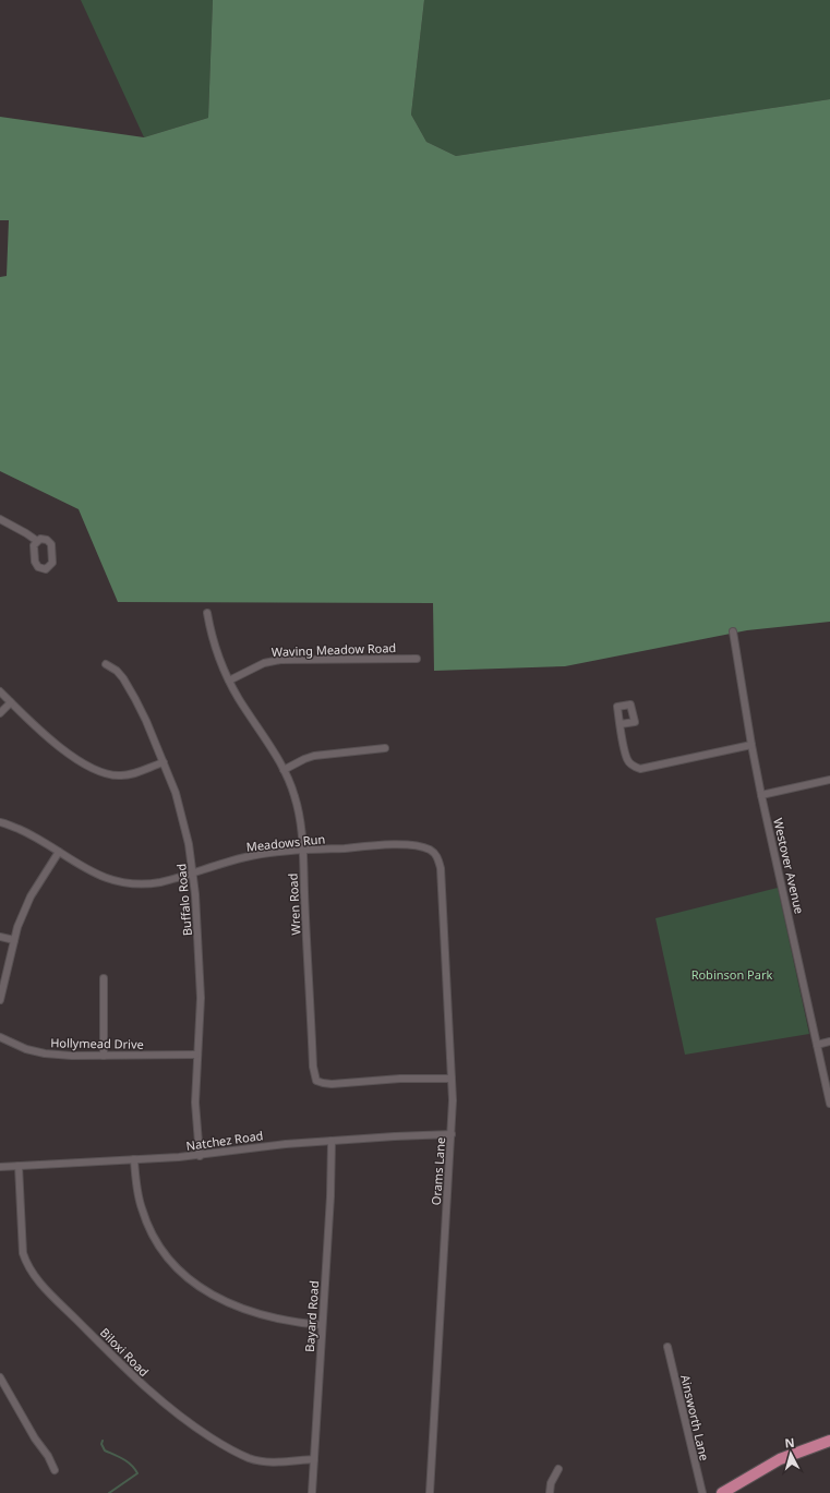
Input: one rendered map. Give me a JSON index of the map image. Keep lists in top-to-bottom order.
{
  "streets": {
    "street": [
      "Waving Meadow Road",
      "Meadows Run",
      "Westover Avenue",
      "Buffalo Road",
      "Wren Road",
      "Hollymead Drive",
      "Natchez Road",
      "Orams Lane",
      "Bayard Road",
      "Biloxi Road",
      "Ainsworth Lane"
    ]
  },
  "crossings": [
    ["Waving Meadow Road", "Wren Road"],
    ["Meadows Run", "Buffalo Road"],
    ["Meadows Run", "Wren Road"],
    ["Meadows Run", "Orams Lane"],
    ["Buffalo Road", "Hollymead Drive"],
    ["Buffalo Road", "Natchez Road"],
    ["Wren Road", "Orams Lane"],
    ["Natchez Road", "Orams Lane"],
    ["Natchez Road", "Bayard Road"],
    ["Natchez Road", "Biloxi Road"],
    ["Bayard Road", "Biloxi Road"]
  ],
  "parks": ["Robinson Park"],
  "north": "top"
}
